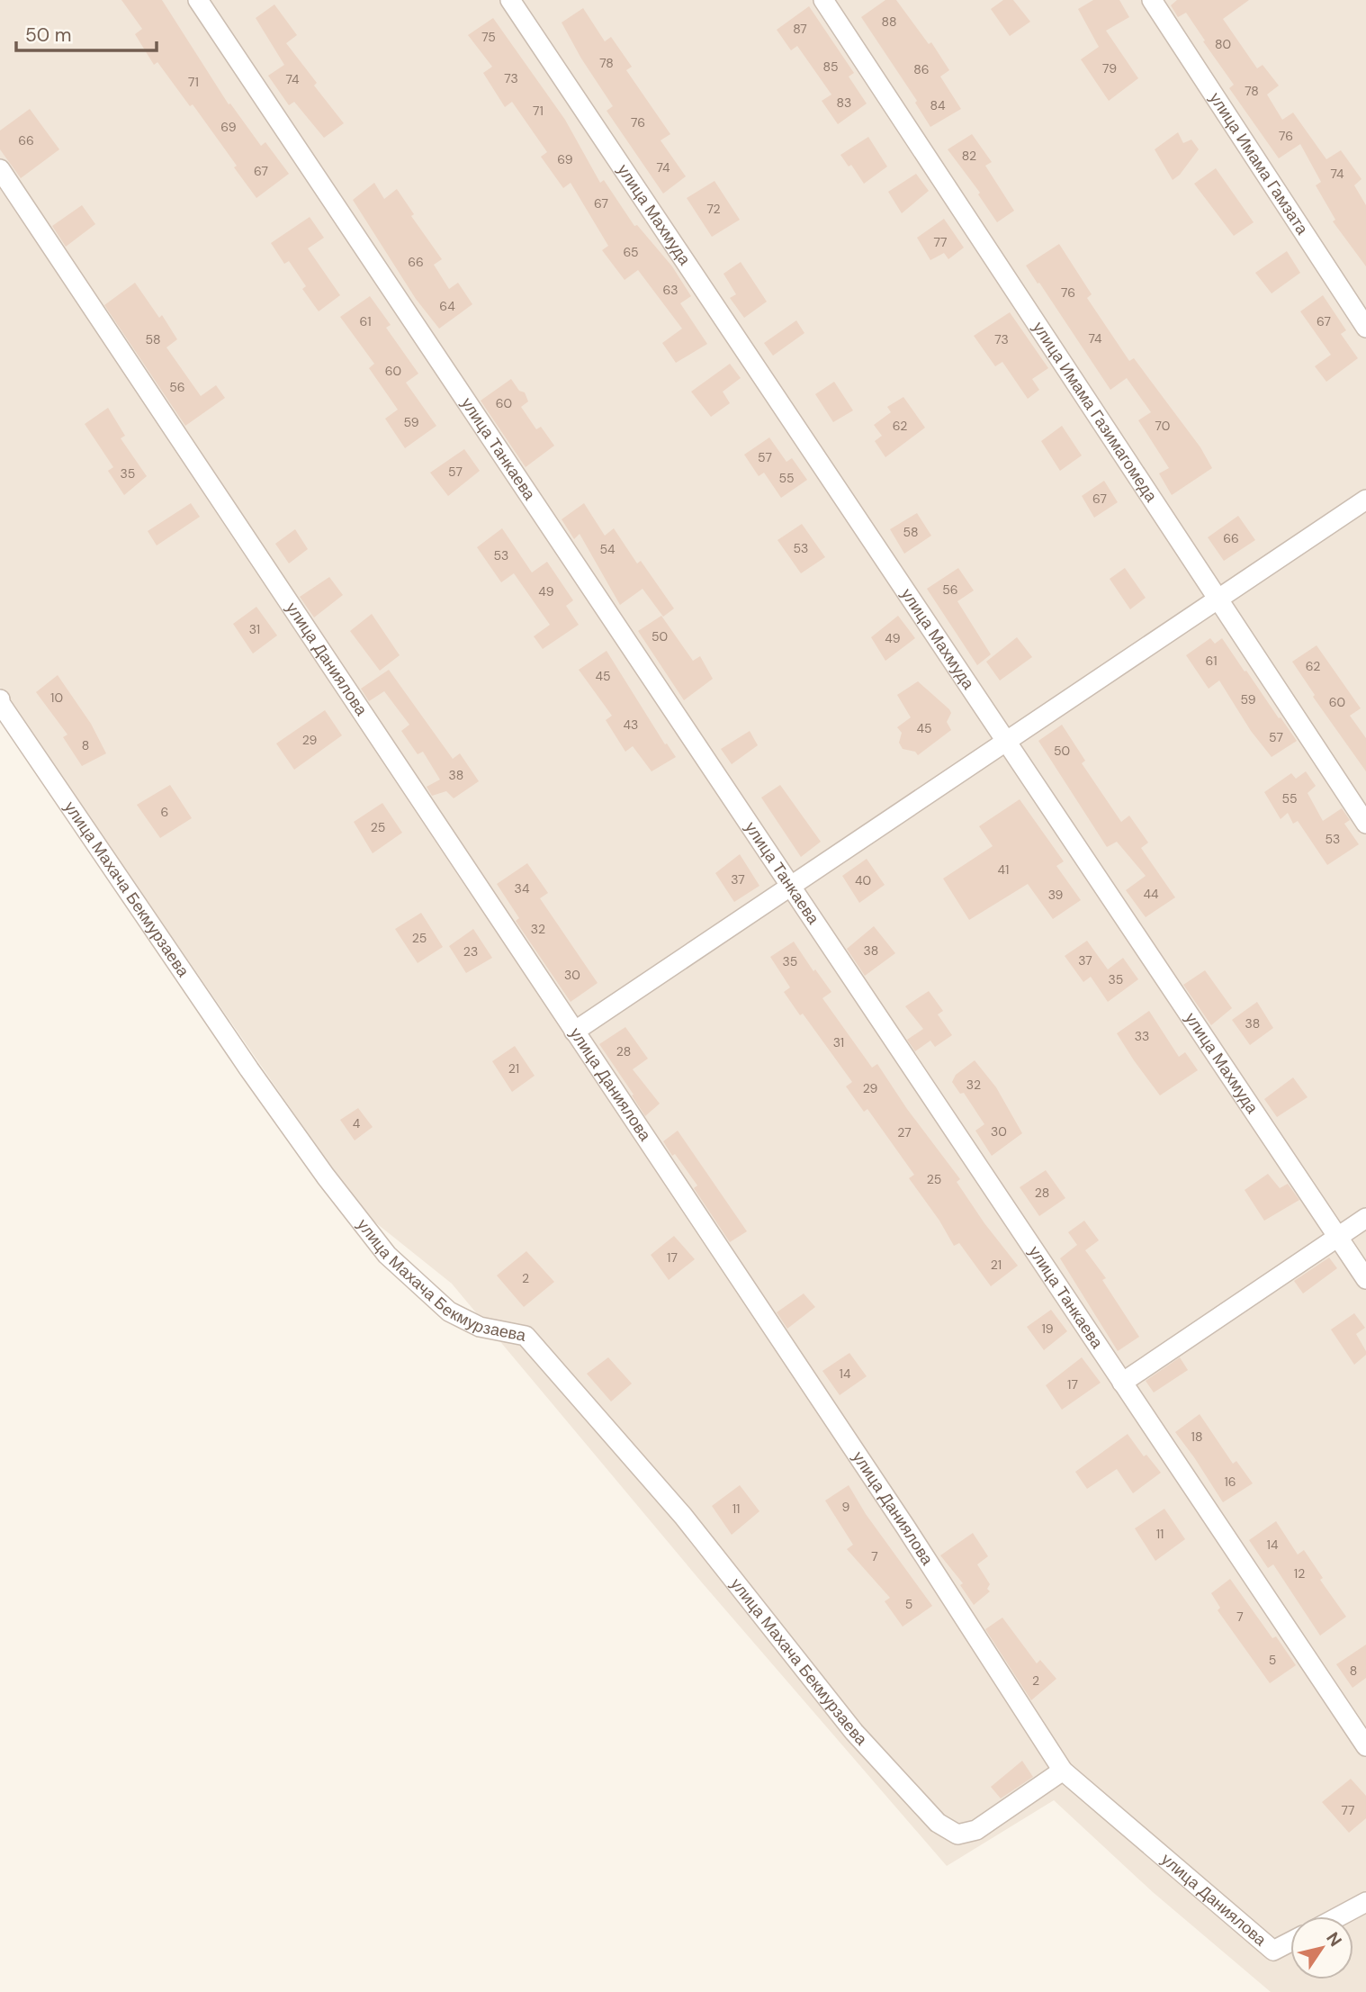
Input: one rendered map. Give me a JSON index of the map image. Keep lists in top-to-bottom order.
{
  "streets": {
    "street": [
      "улица Имама Гамзата",
      "улица Махмуда",
      "улица Имама Газимагомеда",
      "улица Танкаева",
      "улица Даниялова",
      "улица Махача Бекмурзаева"
    ]
  },
  "crossings": [
    ["улица Даниялова", "улица Махача Бекмурзаева"]
  ],
  "house_numbers": [
    "88",
    "87",
    "75",
    "80",
    "78",
    "85",
    "79",
    "86",
    "73",
    "74",
    "71",
    "78",
    "83",
    "84",
    "71",
    "76",
    "69",
    "76",
    "66",
    "82",
    "69",
    "74",
    "67",
    "74",
    "67",
    "72",
    "77",
    "65",
    "66",
    "63",
    "76",
    "64",
    "61",
    "67",
    "74",
    "58",
    "73",
    "60",
    "56",
    "60",
    "59",
    "62",
    "70",
    "57",
    "57",
    "35",
    "55",
    "67",
    "58",
    "66",
    "53",
    "54",
    "53",
    "56",
    "49",
    "31",
    "50",
    "49",
    "61",
    "62",
    "45",
    "10",
    "59",
    "60",
    "43",
    "45",
    "57",
    "29",
    "8",
    "50",
    "38",
    "55",
    "6",
    "25",
    "53",
    "41",
    "37",
    "40",
    "34",
    "44",
    "39",
    "32",
    "25",
    "38",
    "23",
    "37",
    "35",
    "30",
    "35",
    "38",
    "33",
    "31",
    "28",
    "21",
    "32",
    "29",
    "4",
    "30",
    "27",
    "25",
    "28",
    "17",
    "21",
    "2",
    "19",
    "14",
    "17",
    "18",
    "16",
    "9",
    "11",
    "11",
    "14",
    "7",
    "12",
    "5",
    "7",
    "5",
    "8",
    "2",
    "77"
  ],
  "scale_bar": "50 m",
  "north": "top right"
}
